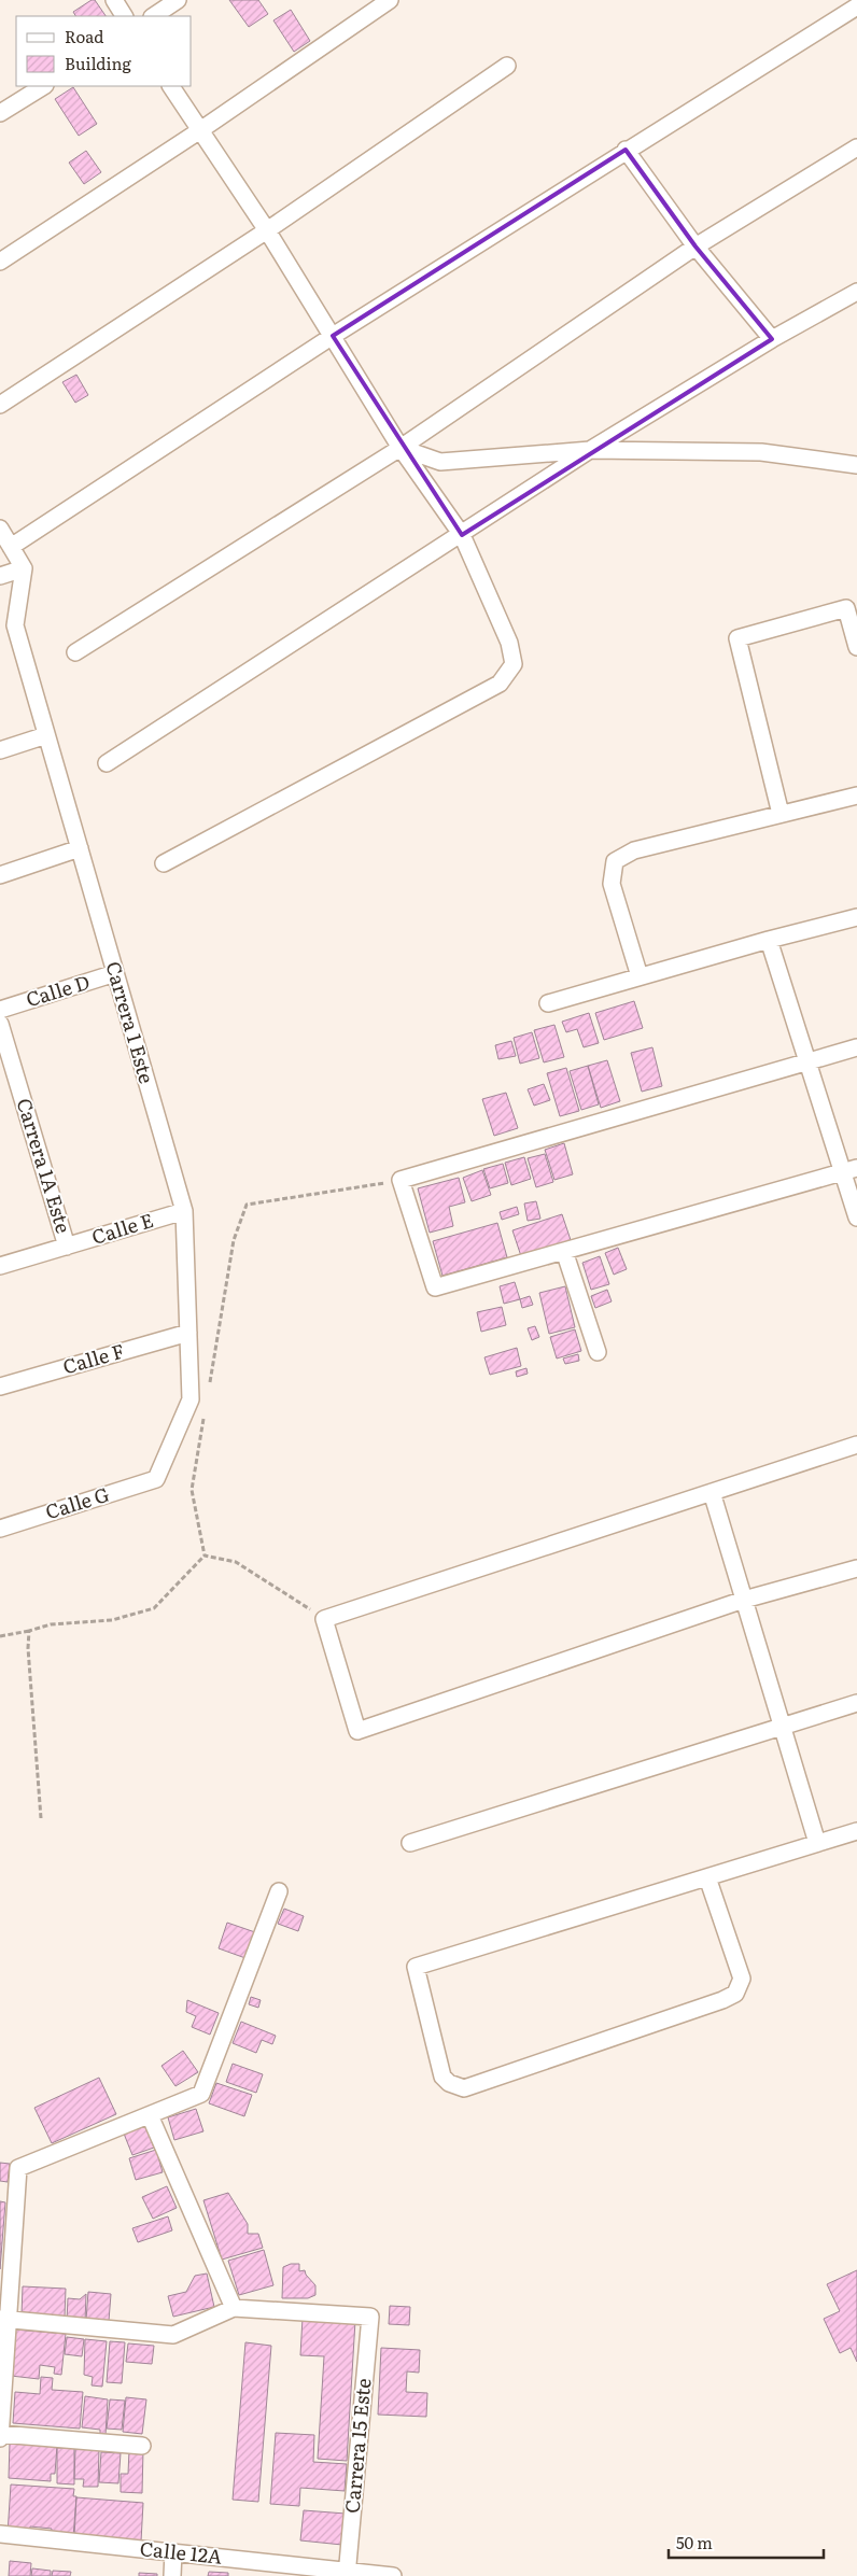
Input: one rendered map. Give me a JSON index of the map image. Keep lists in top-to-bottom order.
{
  "streets": {
    "street": [
      "Calle D",
      "Carrera 1 Este",
      "Carrera 1A Este",
      "Calle E",
      "Calle F",
      "Calle G",
      "Carrera 15 Este",
      "Calle 12A"
    ]
  },
  "crossings": [
    ["Calle D", "Carrera 1 Este"],
    ["Carrera 1 Este", "Calle E"],
    ["Carrera 1 Este", "Calle F"],
    ["Carrera 1 Este", "Calle G"],
    ["Carrera 1A Este", "Calle E"],
    ["Carrera 15 Este", "Calle 12A"]
  ],
  "legend": ["Road", "Building"],
  "scale_bar": "50 m"
}
